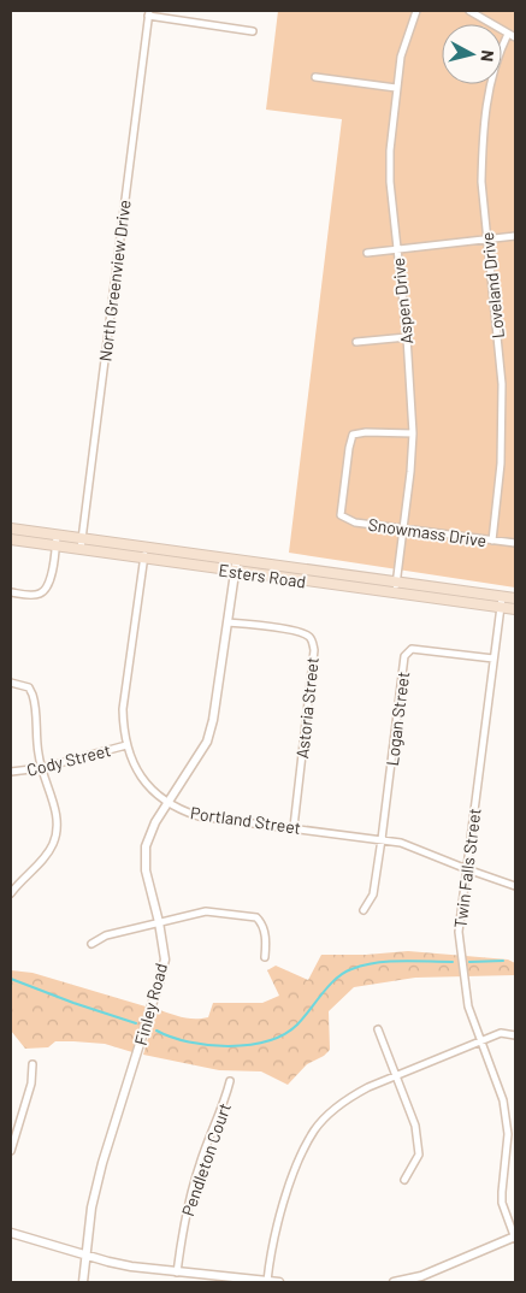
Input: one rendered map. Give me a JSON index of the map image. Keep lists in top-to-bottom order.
{
  "streets": {
    "main road": ["Esters Road"],
    "street": [
      "North Greenview Drive",
      "Loveland Drive",
      "Aspen Drive",
      "Snowmass Drive",
      "Astoria Street",
      "Logan Street",
      "Cody Street",
      "Portland Street",
      "Twin Falls Street",
      "Finley Road",
      "Pendleton Court"
    ]
  },
  "crossings": [
    ["North Greenview Drive", "Esters Road"],
    ["Loveland Drive", "Snowmass Drive"],
    ["Aspen Drive", "Snowmass Drive"],
    ["Aspen Drive", "Esters Road"],
    ["Esters Road", "Portland Street"],
    ["Esters Road", "Twin Falls Street"],
    ["Esters Road", "Finley Road"],
    ["Astoria Street", "Portland Street"],
    ["Astoria Street", "Finley Road"],
    ["Logan Street", "Portland Street"],
    ["Logan Street", "Twin Falls Street"],
    ["Cody Street", "Portland Street"],
    ["Portland Street", "Twin Falls Street"],
    ["Portland Street", "Finley Road"]
  ],
  "north": "right"
}
